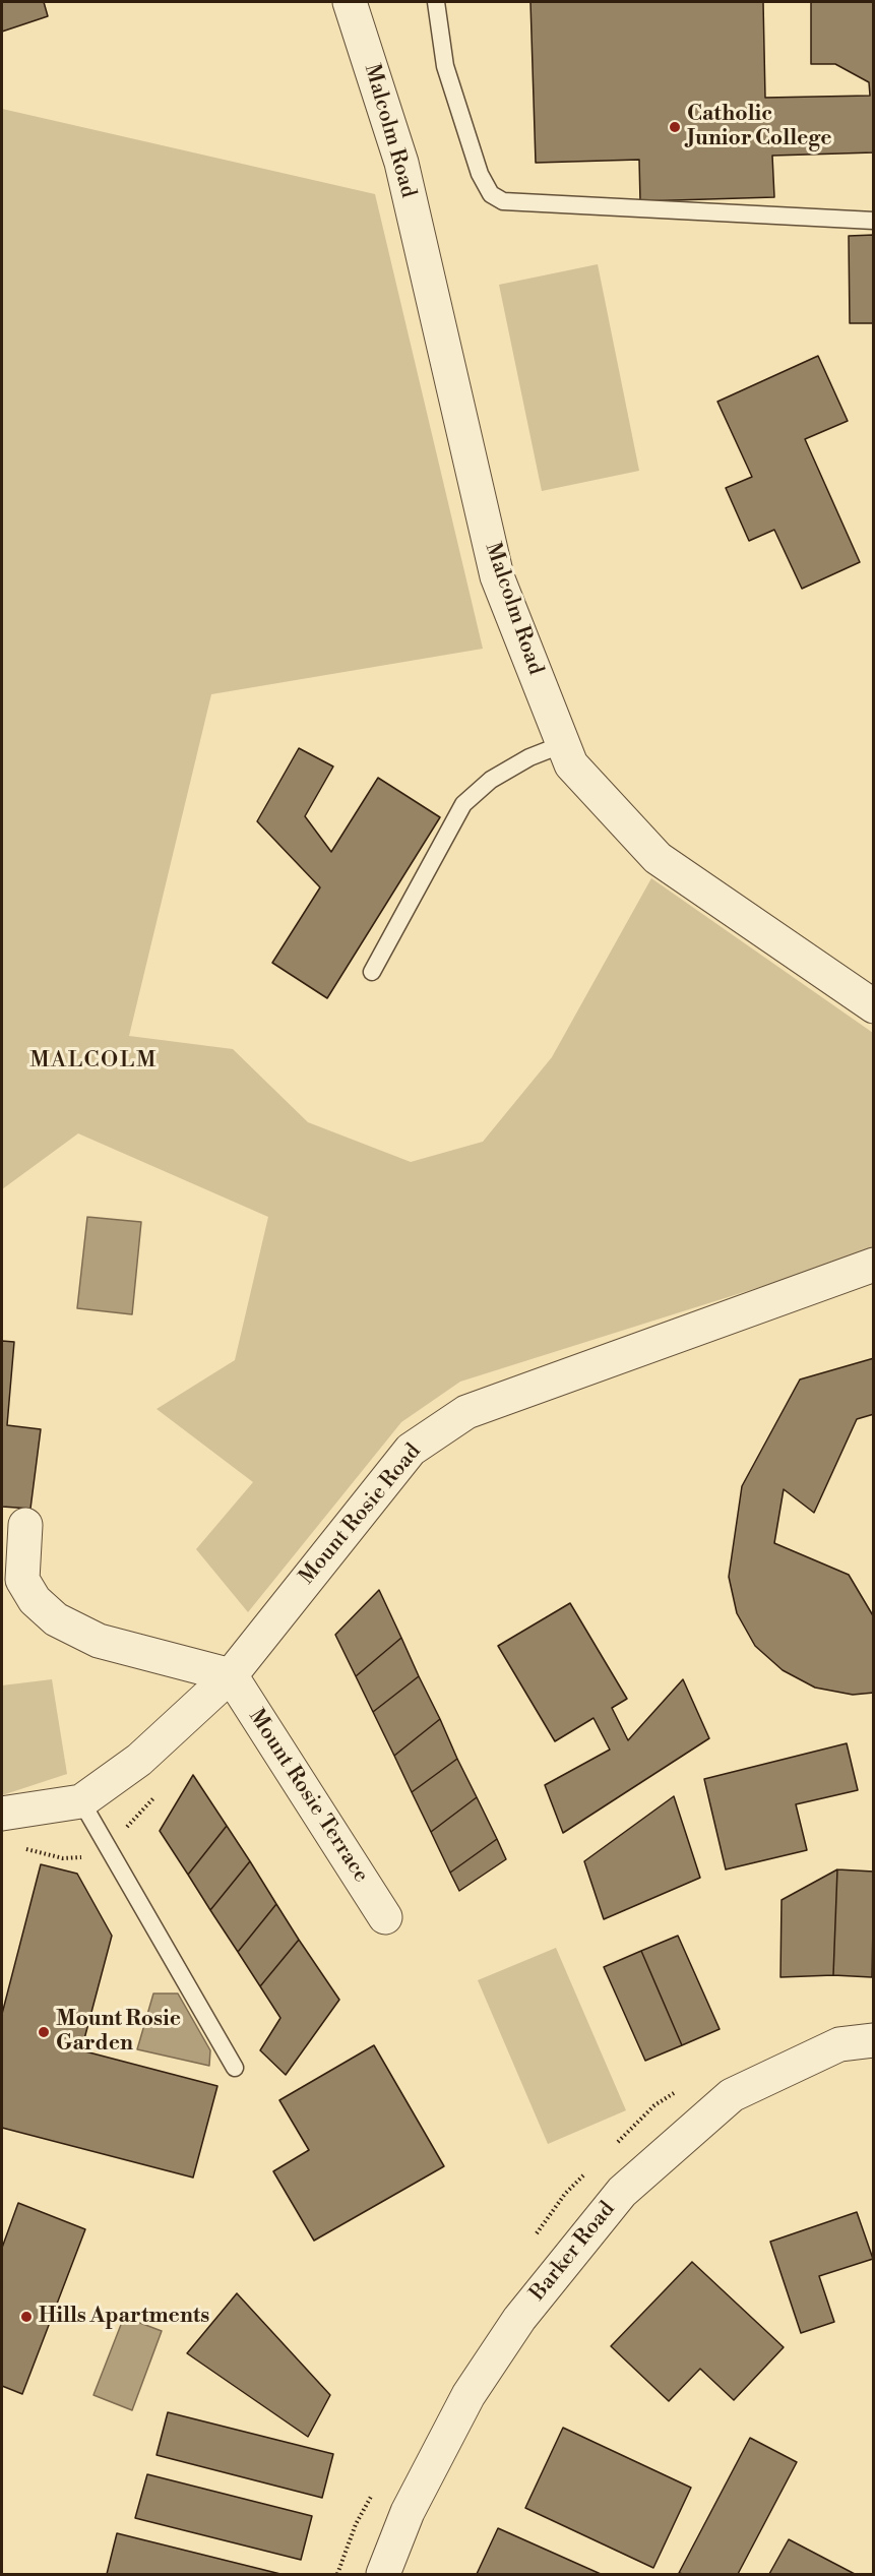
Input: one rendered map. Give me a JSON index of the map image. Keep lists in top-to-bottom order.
{
  "streets": {
    "street": [
      "Malcolm Road",
      "Mount Rosie Road",
      "Mount Rosie Terrace",
      "Barker Road"
    ]
  },
  "crossings": [
    ["Mount Rosie Road", "Mount Rosie Terrace"]
  ],
  "districts": ["MALCOLM"],
  "places": ["Catholic Junior College", "Mount Rosie Garden", "Hills Apartments"]
}
